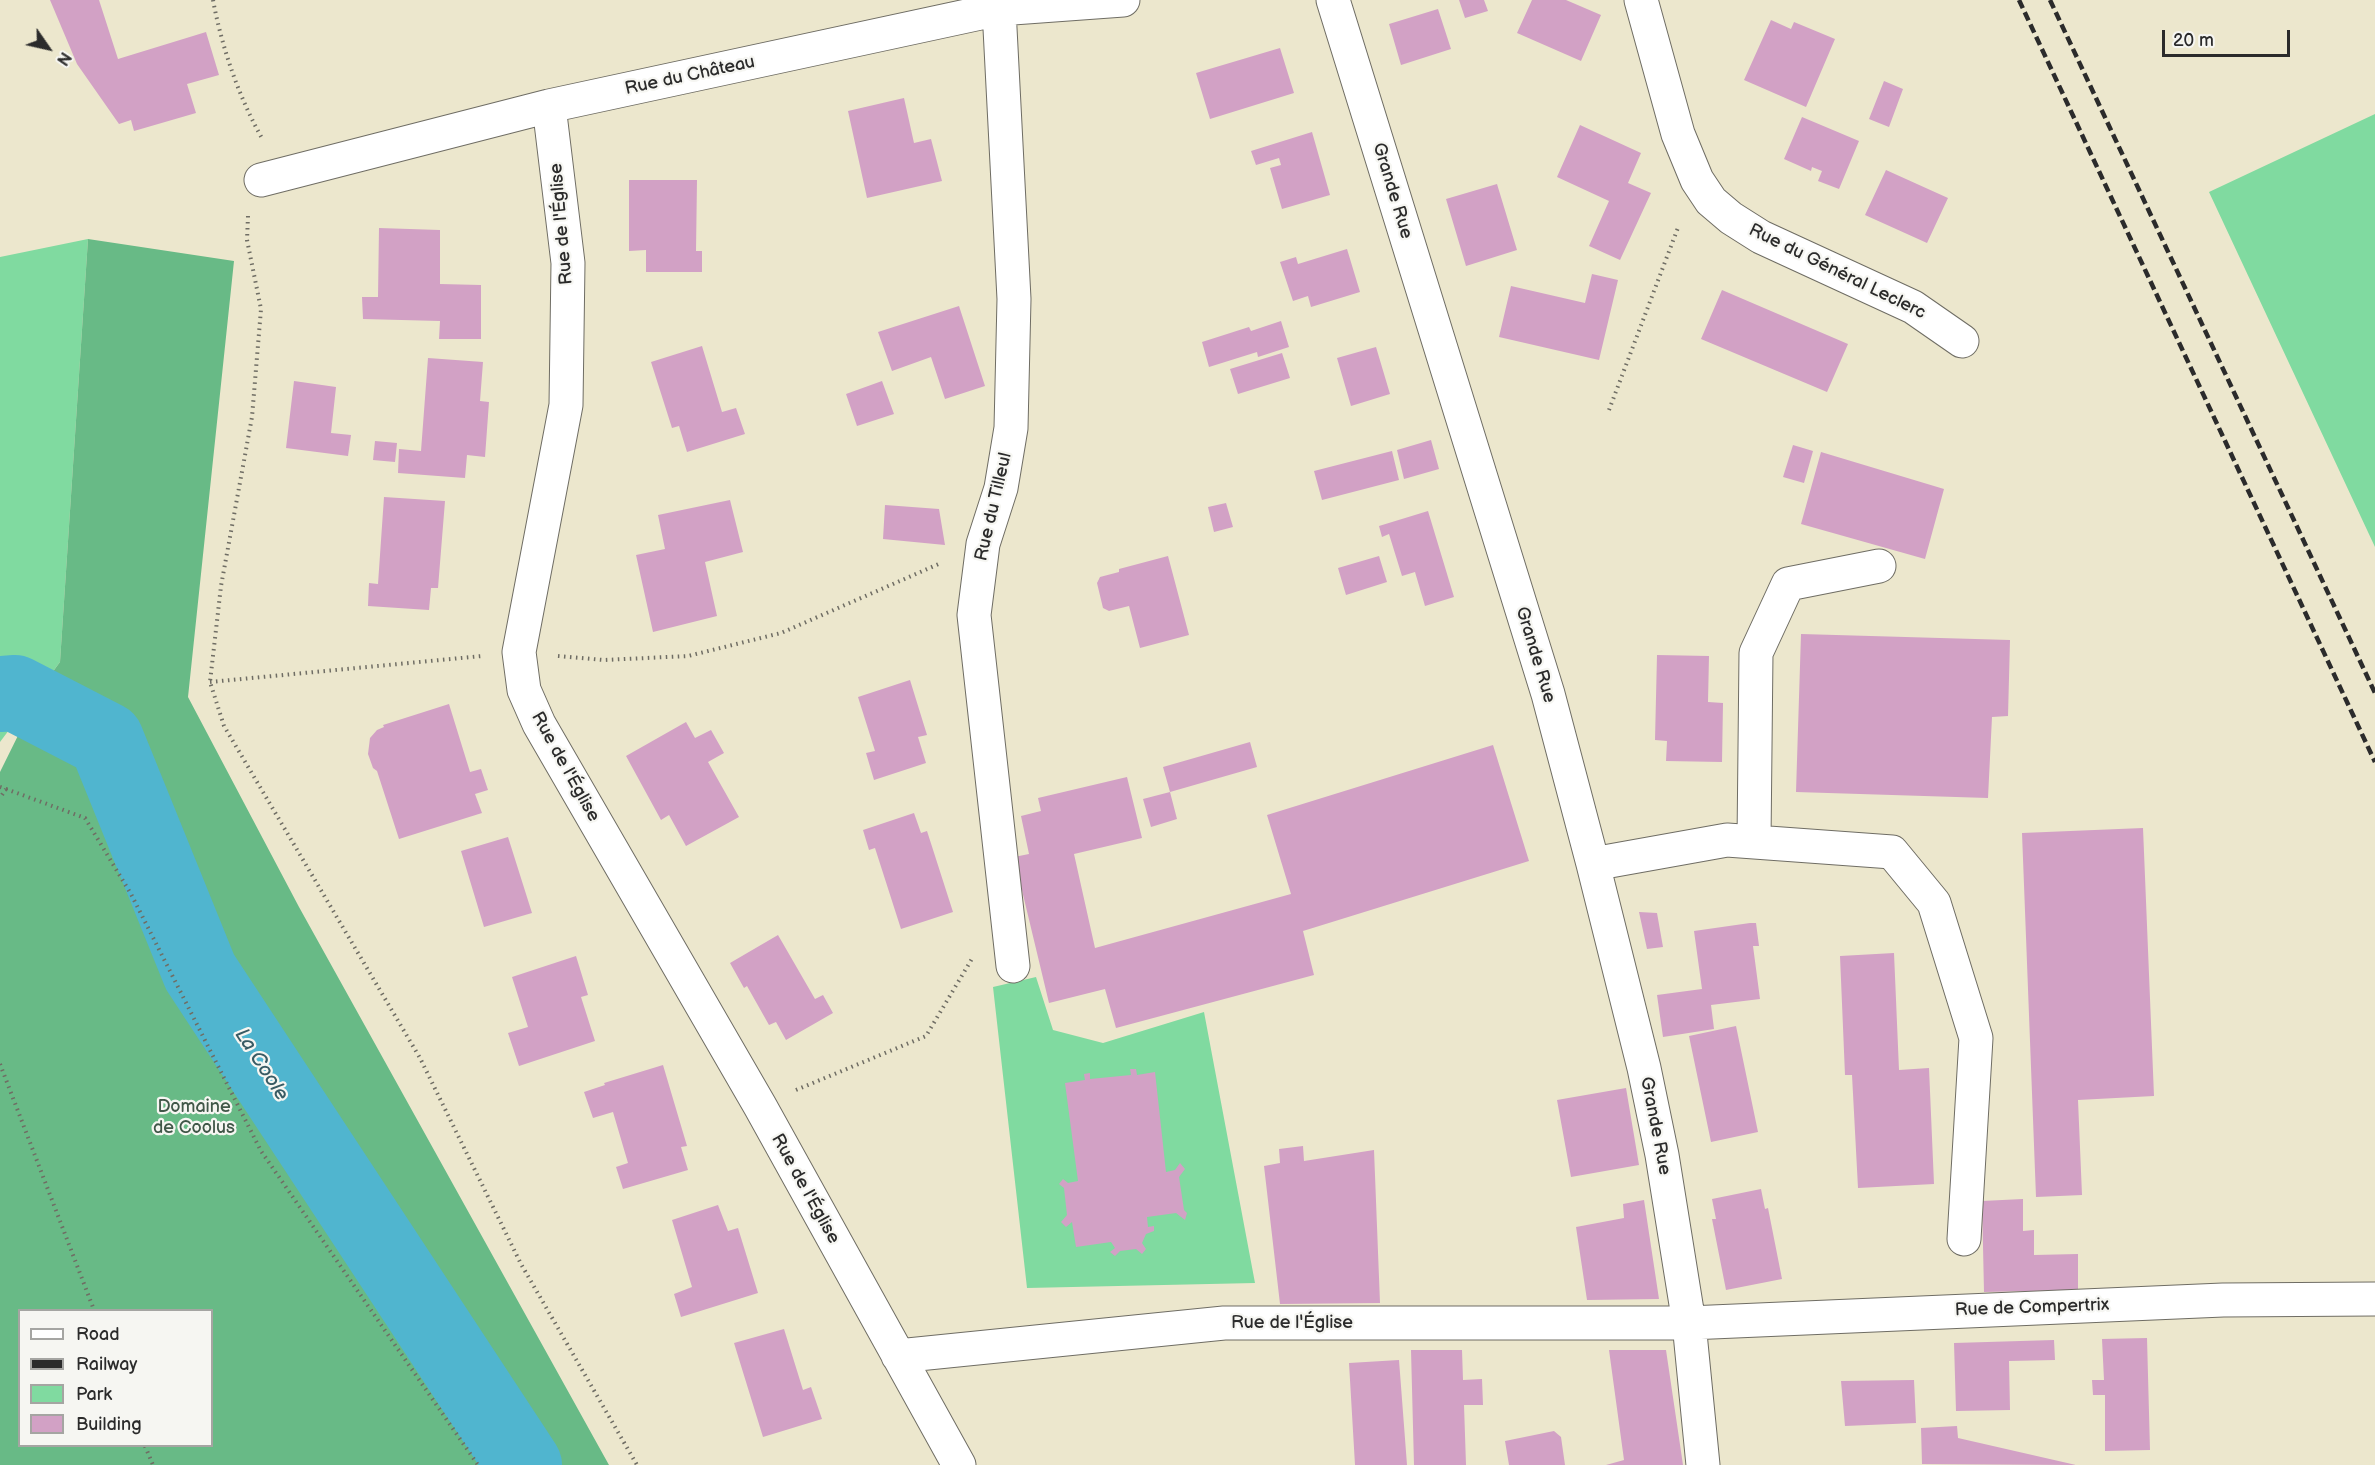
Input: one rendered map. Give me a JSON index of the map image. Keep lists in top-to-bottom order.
{
  "streets": {
    "street": [
      "Rue du Château",
      "Grande Rue",
      "Rue de l'Église",
      "Rue du Général Leclerc",
      "Rue du Tilleul",
      "Rue de Compertrix"
    ]
  },
  "crossings": [
    ["Rue du Château", "Rue de l'Église"],
    ["Rue du Château", "Rue du Tilleul"],
    ["Grande Rue", "Rue de l'Église"],
    ["Grande Rue", "Rue de Compertrix"],
    ["Rue de l'Église", "Rue de Compertrix"]
  ],
  "water": ["La Coole"],
  "parks": ["Domaine de Coolus"],
  "legend": [
    "Road",
    "Railway",
    "Park",
    "Building"
  ],
  "scale_bar": "20 m",
  "north": "bottom right"
}
